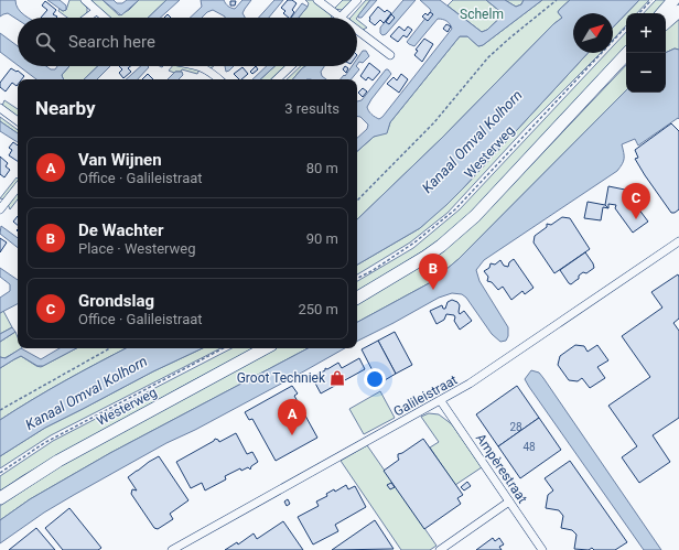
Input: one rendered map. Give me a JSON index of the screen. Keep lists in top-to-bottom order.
{
  "streets": {
    "main road": ["Westerweg"],
    "street": ["Galileistraat", "Ampèrestraat"]
  },
  "crossings": [
    ["Galileistraat", "Ampèrestraat"]
  ],
  "water": ["Kanaal Omval Kolhorn"],
  "parks": ["Schelm"],
  "places": {
    "shop": ["Groot Techniek"]
  },
  "house_numbers": ["28", "48"],
  "north": "top right",
  "page": {
    "map_buttons": ["+", "−"],
    "search": "Search here",
    "heading": ["Nearby", "3 results"],
    "list": [
      {
        "mark": "A",
        "name": "Van Wijnen",
        "note": "Office · Galileistraat",
        "value": "80 m"
      },
      {
        "mark": "B",
        "name": "De Wachter",
        "note": "Place · Westerweg",
        "value": "90 m"
      },
      {
        "mark": "C",
        "name": "Grondslag",
        "note": "Office · Galileistraat",
        "value": "250 m"
      }
    ],
    "pins": ["C", "B", "A"]
  }
}
